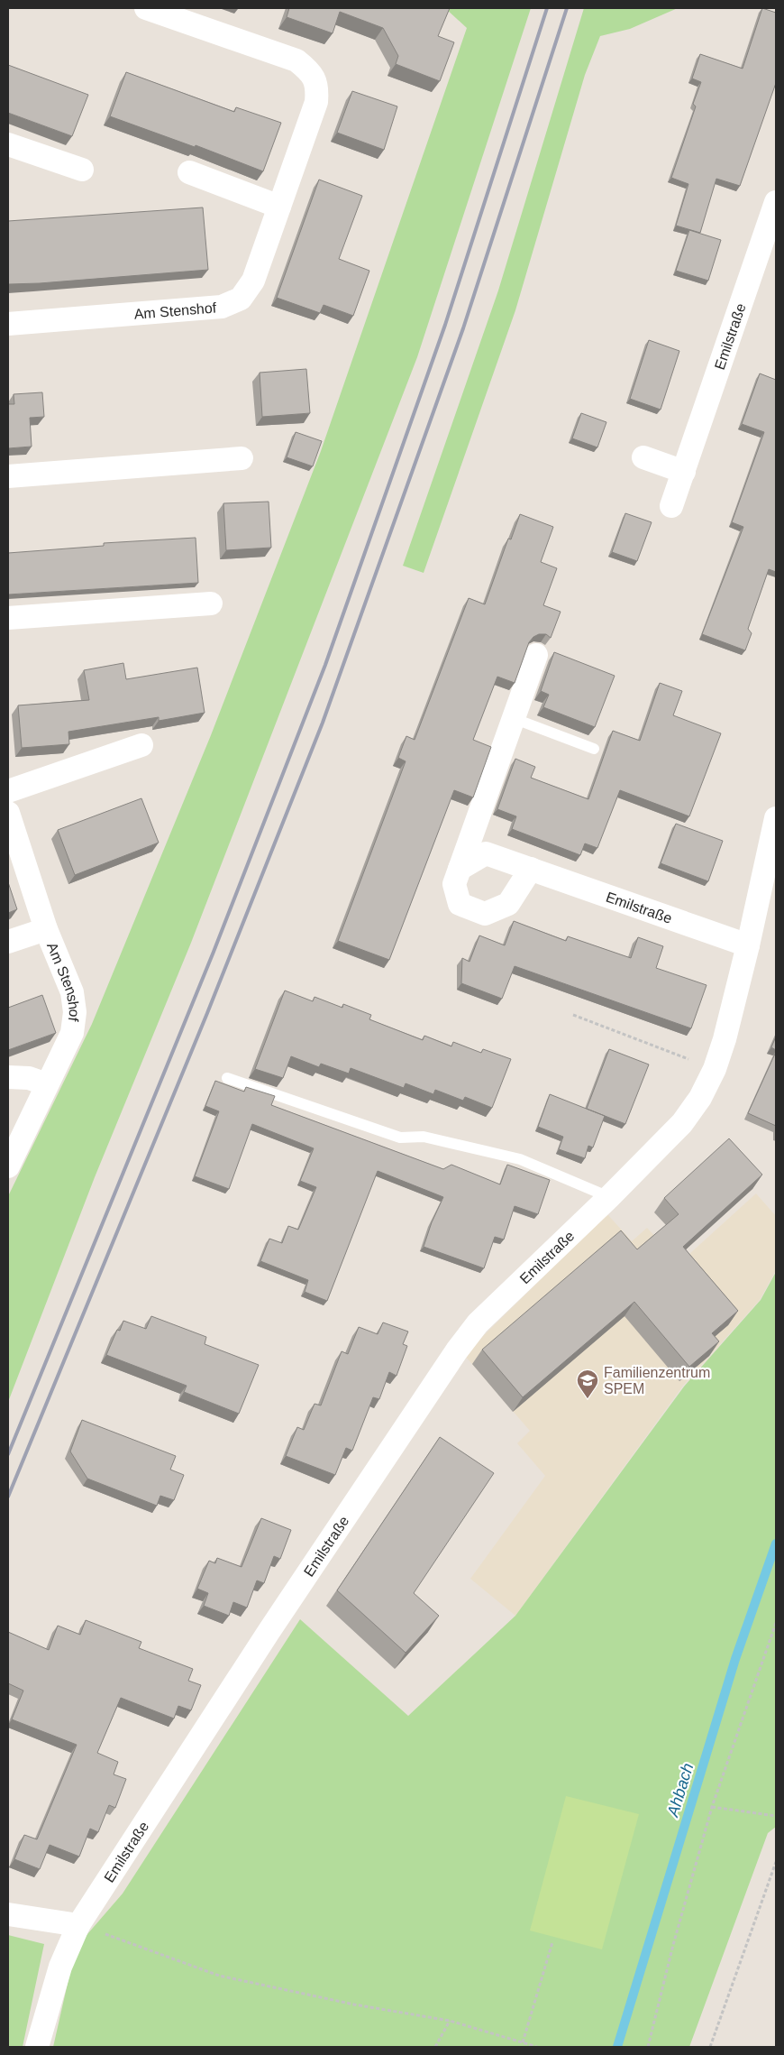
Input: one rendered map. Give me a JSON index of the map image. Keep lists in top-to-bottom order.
{
  "streets": {
    "street": ["Am Stenshof", "Emilstraße"]
  },
  "water": ["Ahbach"],
  "places": {
    "school or university": ["Familienzentrum SPEM"]
  }
}
